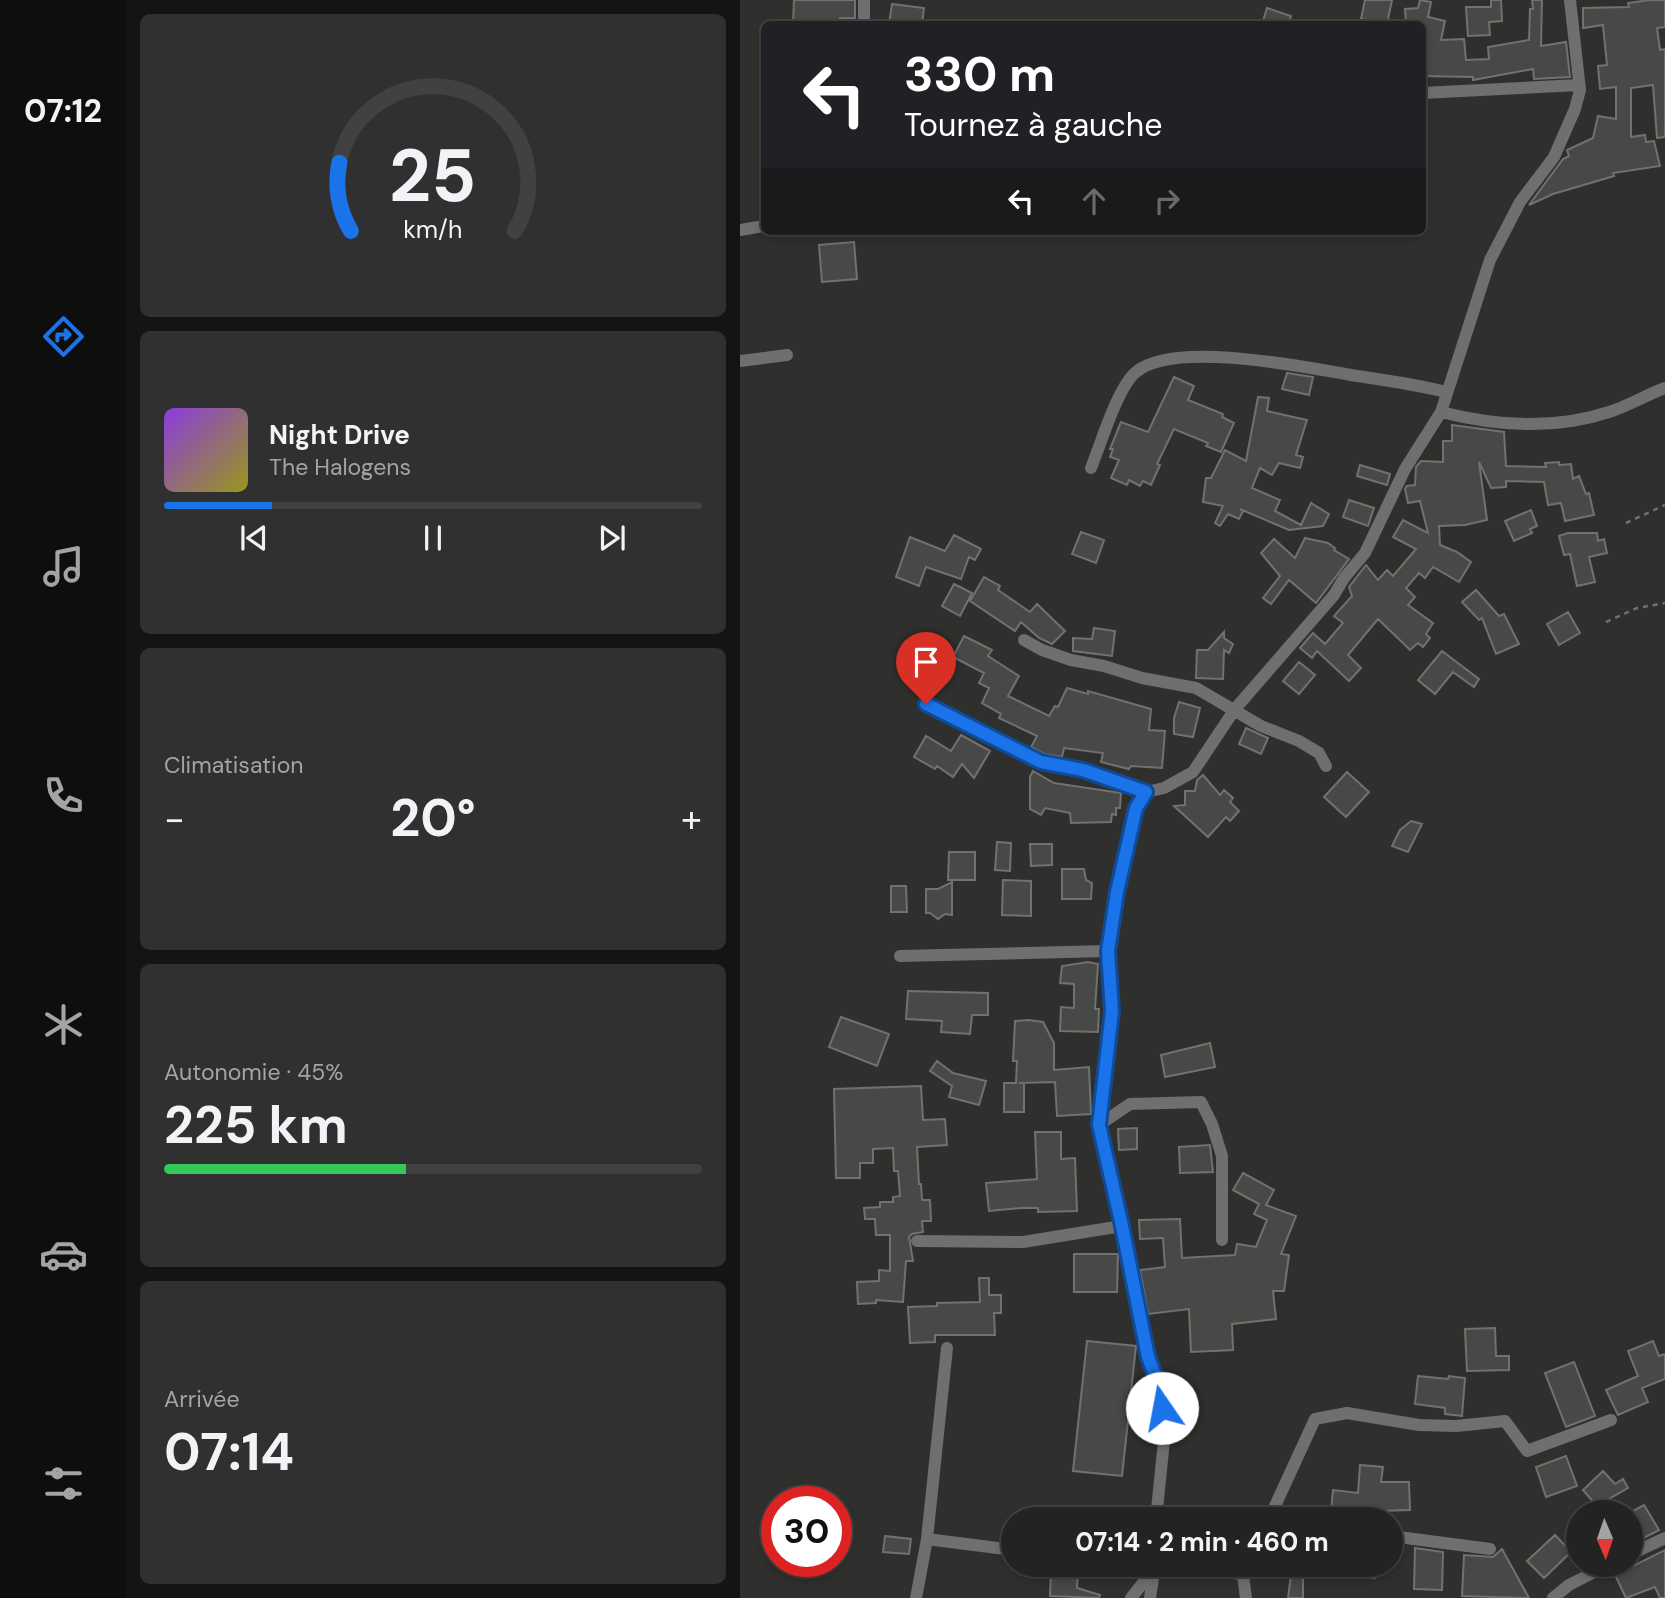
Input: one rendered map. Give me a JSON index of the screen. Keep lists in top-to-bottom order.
{
  "north": "bottom",
  "page": {
    "tabs": "07:12",
    "turn": ["330 m", "Tournez à gauche"],
    "song": ["Night Drive", "The Halogens"],
    "tile": [
      "Climatisation",
      ["Autonomie · 45%", "225 km"],
      ["Arrivée", "07:14"]
    ],
    "heat": ["−", "20°", "+"],
    "limit": "30",
    "trip": "07:14 · 2 min · 460 m",
    "gauge": ["25", "km/h"]
  }
}
